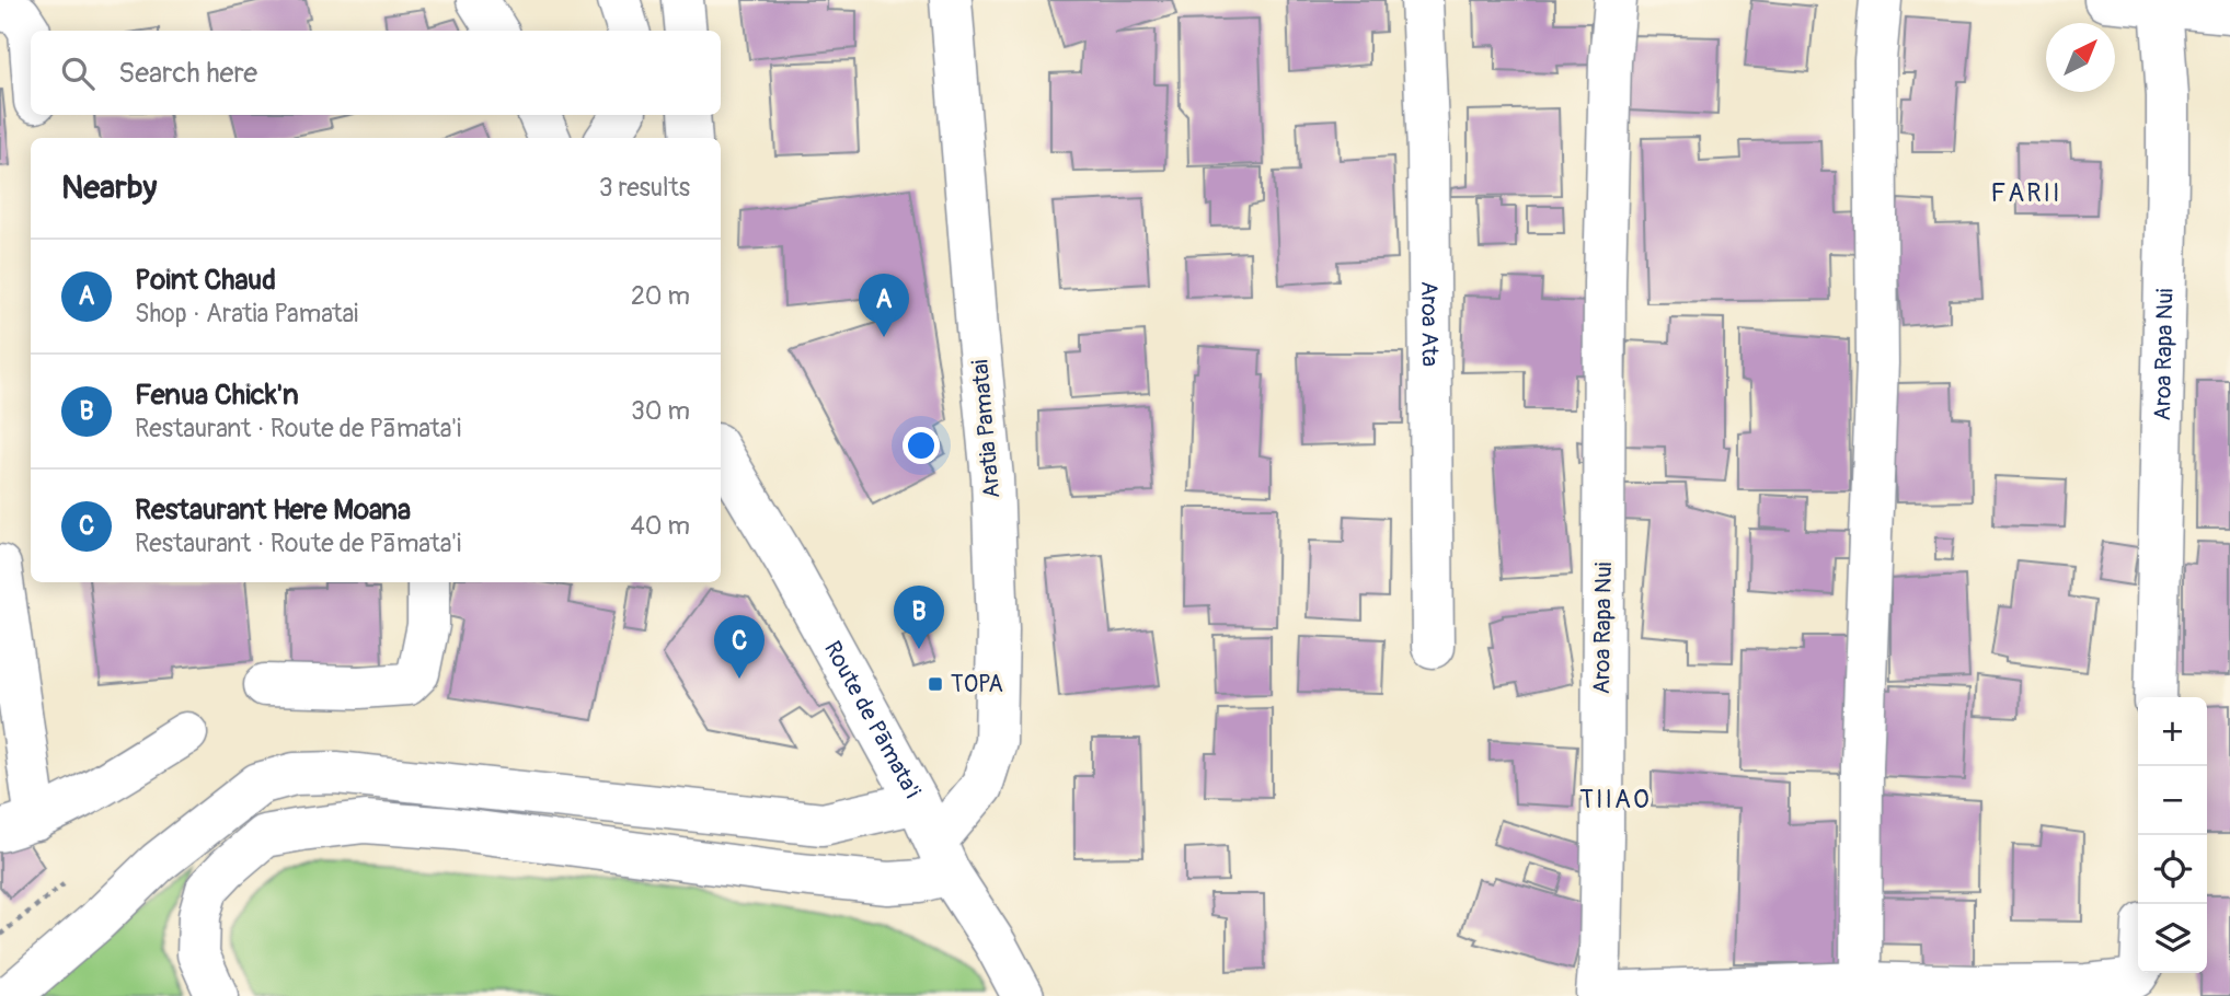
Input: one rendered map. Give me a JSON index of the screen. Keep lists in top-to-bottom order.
{
  "streets": {
    "main road": [
      "Aroa Ata",
      "Aroa Rapa Nui",
      "Aratia Pamatai",
      "Route de Pāmata'i"
    ]
  },
  "crossings": [
    ["Aratia Pamatai", "Route de Pāmata'i"]
  ],
  "districts": ["FARII", "TIIAO"],
  "places": {
    "transit": ["TOPA"]
  },
  "north": "top right",
  "page": {
    "search": "Search here",
    "heading": ["Nearby", "3 results"],
    "list": [
      {
        "mark": "A",
        "name": "Point Chaud",
        "note": "Shop · Aratia Pamatai",
        "value": "20 m"
      },
      {
        "mark": "B",
        "name": "Fenua Chick'n",
        "note": "Restaurant · Route de Pāmata'i",
        "value": "30 m"
      },
      {
        "mark": "C",
        "name": "Restaurant Here Moana",
        "note": "Restaurant · Route de Pāmata'i",
        "value": "40 m"
      }
    ],
    "pins": ["A", "B", "C"],
    "map_buttons": ["+", "−"]
  }
}
